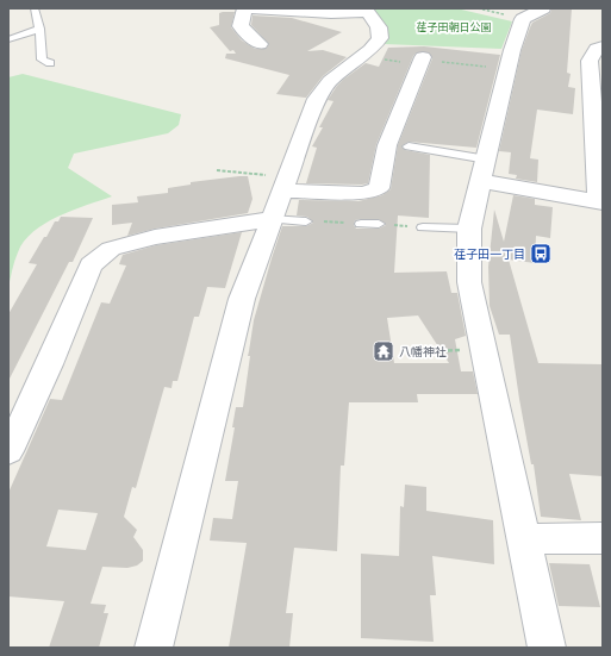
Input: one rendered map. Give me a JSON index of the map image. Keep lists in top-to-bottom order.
{
  "parks": ["荏子田朝日公園"],
  "places": {
    "bus stop": ["荏子田一丁目"],
    "temple": ["八幡神社"]
  }
}
